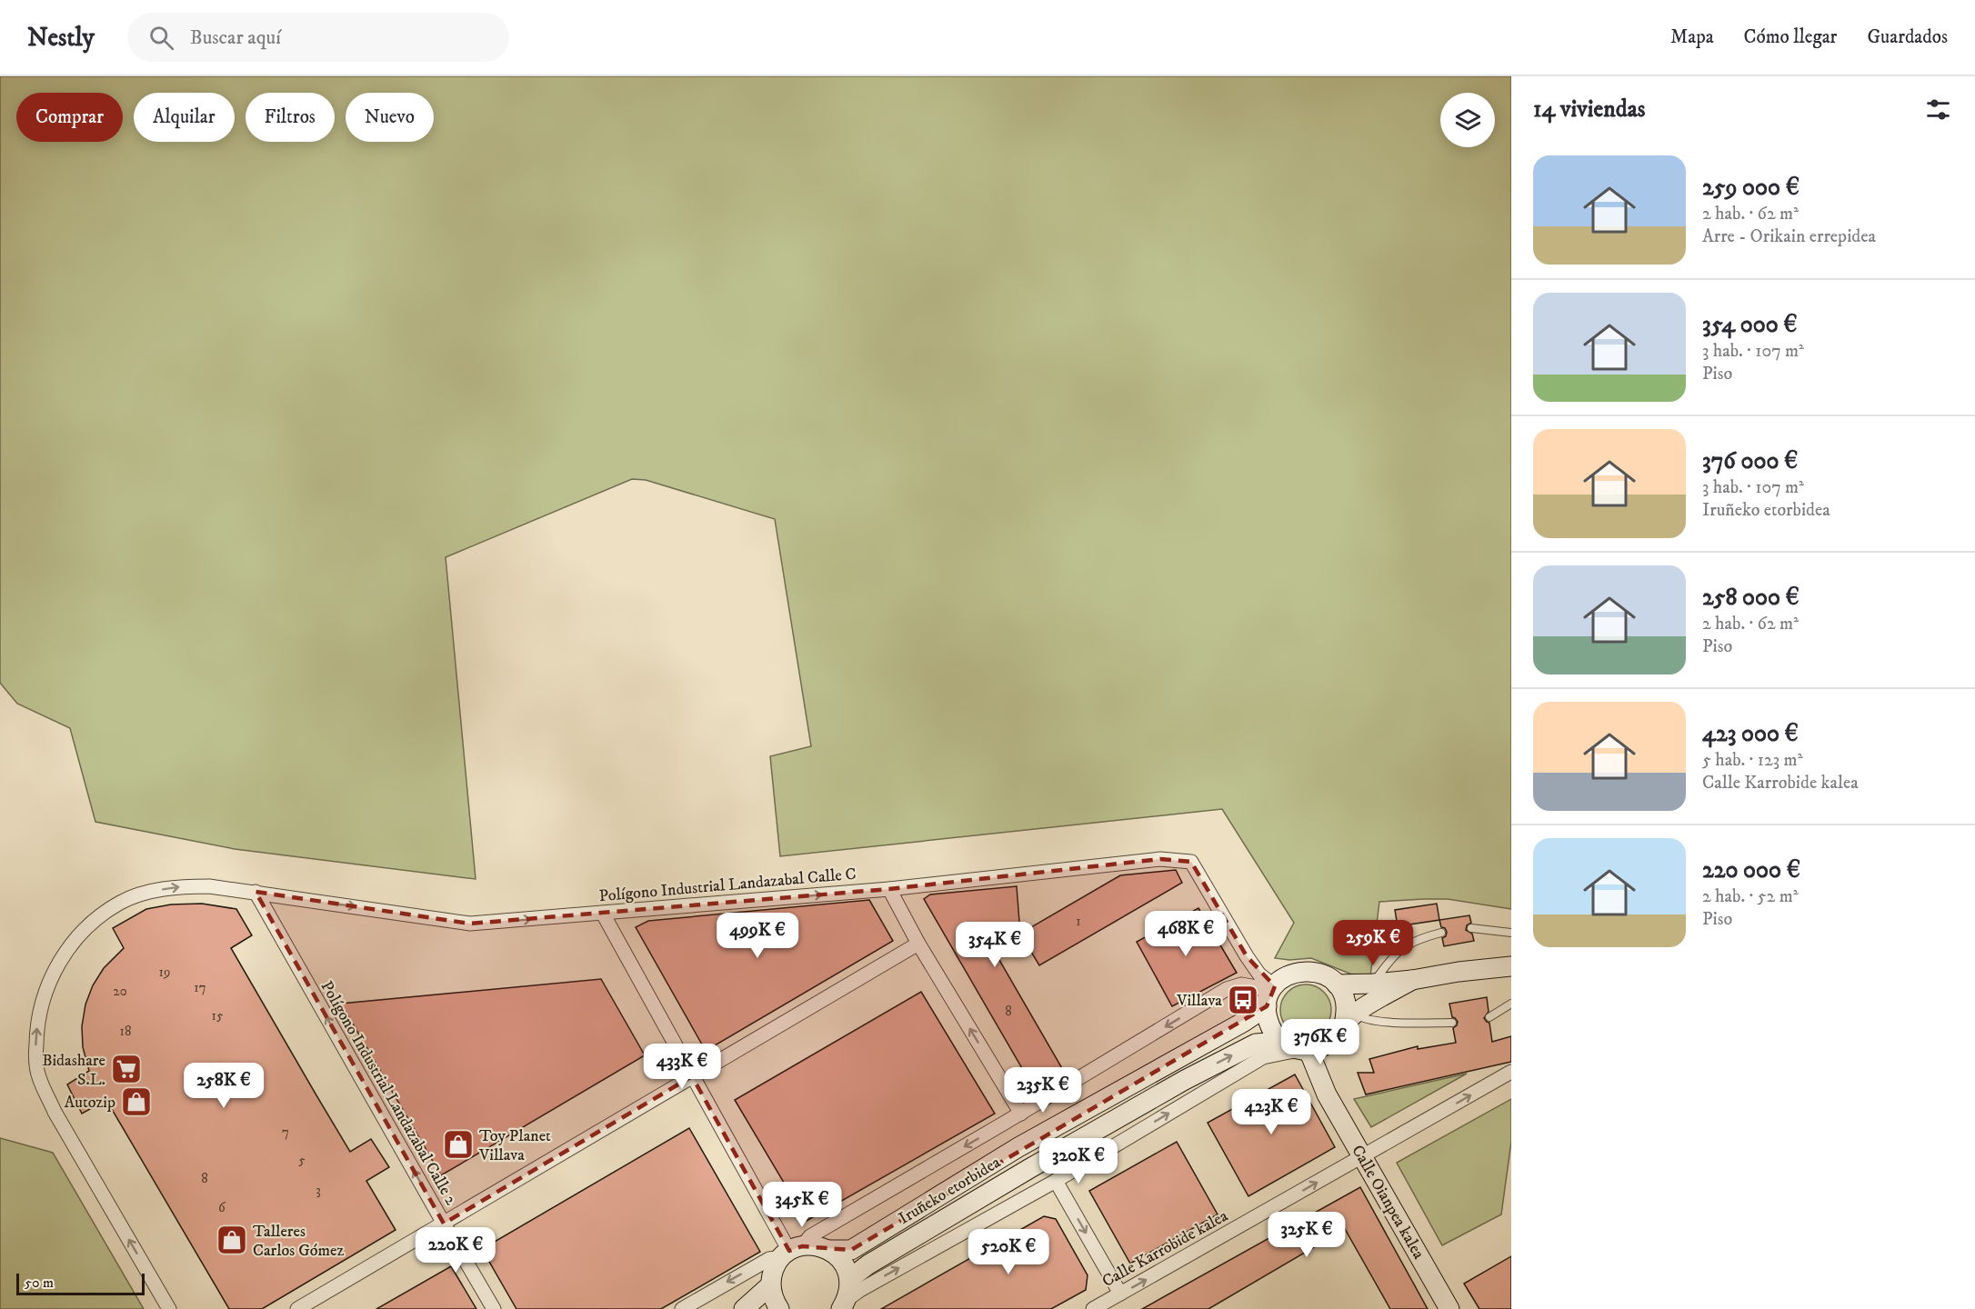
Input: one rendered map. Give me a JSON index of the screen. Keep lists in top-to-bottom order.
{
  "streets": {
    "main road": ["Iruñeko etorbidea", "Calle Oianpea kalea"],
    "street": ["Polígono Industrial Landazabal Calle C", "Polígono Industrial Landazabal Calle 2", "Calle Karrobide kalea"]
  },
  "crossings": [
    ["Polígono Industrial Landazabal Calle C", "Polígono Industrial Landazabal Calle 2"],
    ["Polígono Industrial Landazabal Calle C", "Iruñeko etorbidea"],
    ["Polígono Industrial Landazabal Calle C", "Calle Oianpea kalea"],
    ["Iruñeko etorbidea", "Calle Oianpea kalea"],
    ["Calle Oianpea kalea", "Calle Karrobide kalea"]
  ],
  "one_way": ["Polígono Industrial Landazabal Calle 2", "Calle Karrobide kalea"],
  "places": {
    "bus stop": ["Villava"],
    "supermarket": ["Bidashare S.L."],
    "shop": ["Autozip", "Toy Planet Villava", "Talleres Carlos Gómez"]
  },
  "house_numbers": [
    "1",
    "19",
    "17",
    "20",
    "8",
    "15",
    "18",
    "7",
    "5",
    "8",
    "3",
    "6"
  ],
  "scale_bar": "50 m",
  "page": {
    "header": "Nestly",
    "search": "Buscar aquí",
    "nav": ["Mapa", "Cómo llegar", "Guardados"],
    "heading": "14 viviendas",
    "chip": [
      "Comprar",
      "Alquilar",
      "Filtros",
      "Nuevo"
    ],
    "list": [
      {
        "name": "259 000 €",
        "note": "2 hab. · 62 m² · Arre - Orikain errepidea"
      },
      {
        "name": "354 000 €",
        "note": "3 hab. · 107 m² · Piso"
      },
      {
        "name": "376 000 €",
        "note": "3 hab. · 107 m² · Iruñeko etorbidea"
      },
      {
        "name": "258 000 €",
        "note": "2 hab. · 62 m² · Piso"
      },
      {
        "name": "423 000 €",
        "note": "5 hab. · 123 m² · Calle Karrobide kalea"
      },
      {
        "name": "220 000 €",
        "note": "2 hab. · 52 m² · Piso"
      }
    ],
    "price": [
      "468K €",
      "499K €",
      "259K €",
      "354K €",
      "376K €",
      "433K €",
      "258K €",
      "235K €",
      "423K €",
      "320K €",
      "345K €",
      "325K €",
      "220K €",
      "520K €"
    ],
    "scale": "50 m"
  }
}
